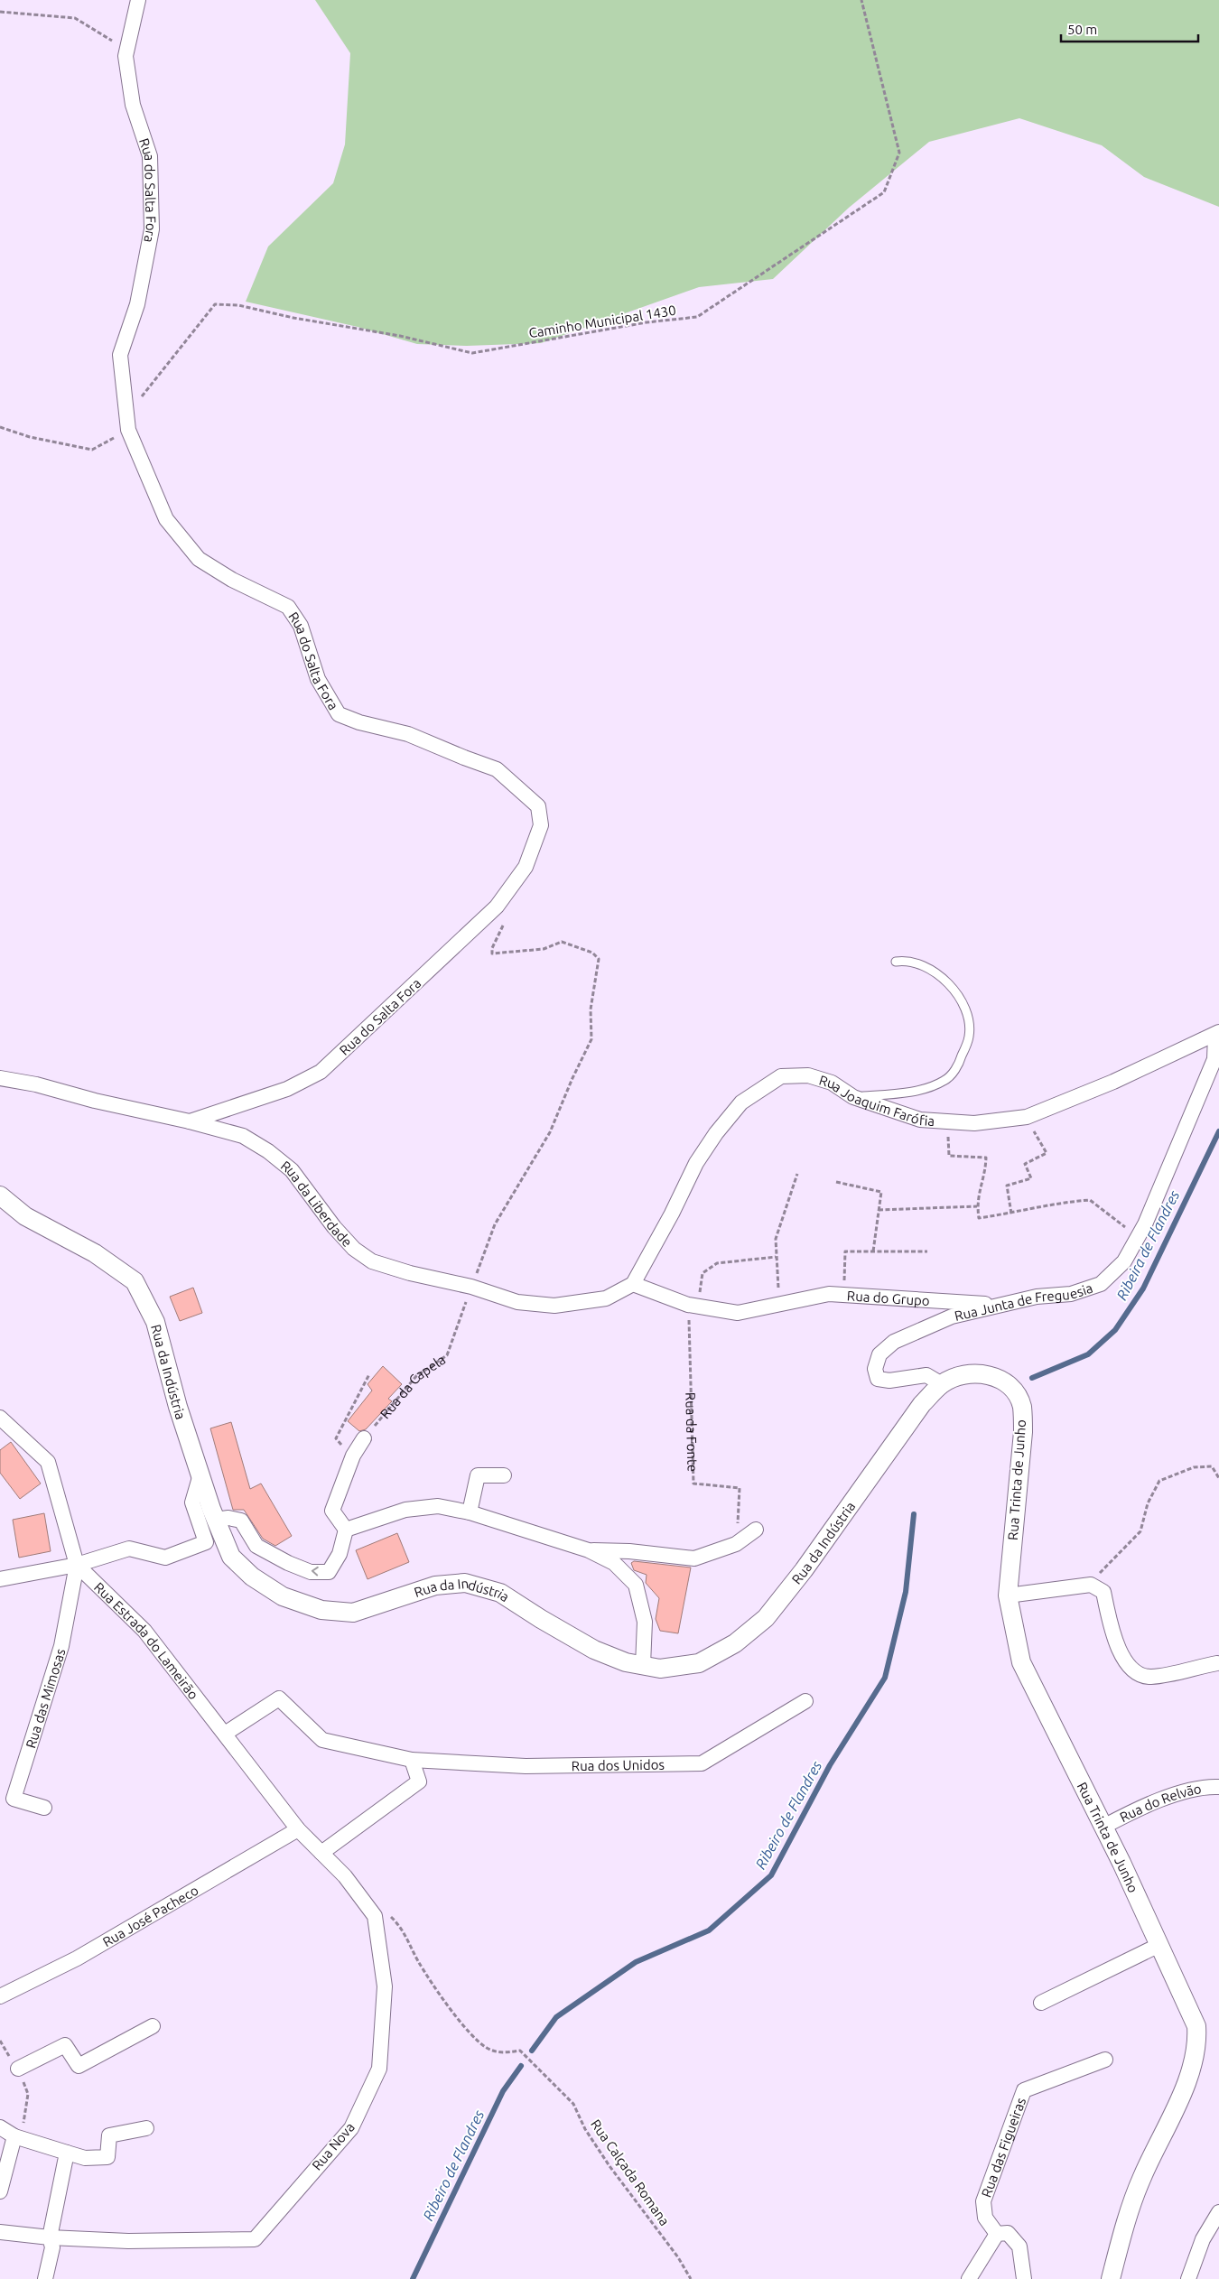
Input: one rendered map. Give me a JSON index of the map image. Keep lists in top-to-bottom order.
{
  "streets": {
    "street": [
      "Rua do Salta Fora",
      "Rua Joaquim Farófia",
      "Rua da Liberdade",
      "Rua do Grupo",
      "Rua Junta de Freguesia",
      "Rua da Indústria",
      "Rua Trinta de Junho",
      "Rua Estrada do Lameirão",
      "Rua das Mimosas",
      "Rua dos Unidos",
      "Rua do Relvão",
      "Rua José Pacheco",
      "Rua Nova",
      "Rua das Figueiras"
    ],
    "path": [
      "Caminho Municipal 1430",
      "Rua da Capela",
      "Rua da Fonte",
      "Rua Calçada Romana"
    ]
  },
  "crossings": [
    ["Rua do Salta Fora", "Rua da Liberdade"],
    ["Rua do Salta Fora", "Rua da Capela"],
    ["Rua Joaquim Farófia", "Rua da Liberdade"],
    ["Rua Joaquim Farófia", "Rua do Grupo"],
    ["Rua Joaquim Farófia", "Rua Junta de Freguesia"],
    ["Rua da Liberdade", "Rua do Grupo"],
    ["Rua da Liberdade", "Rua da Capela"],
    ["Rua do Grupo", "Rua Junta de Freguesia"],
    ["Rua do Grupo", "Rua da Fonte"],
    ["Rua Junta de Freguesia", "Rua da Indústria"],
    ["Rua da Indústria", "Rua Trinta de Junho"],
    ["Rua Trinta de Junho", "Rua do Relvão"],
    ["Rua Estrada do Lameirão", "Rua das Mimosas"],
    ["Rua Estrada do Lameirão", "Rua dos Unidos"],
    ["Rua Estrada do Lameirão", "Rua José Pacheco"],
    ["Rua Estrada do Lameirão", "Rua Nova"],
    ["Rua Nova", "Rua Calçada Romana"]
  ],
  "water": ["Ribeira de Flandres", "Ribeiro de Flandres"],
  "scale_bar": "50 m"
}
